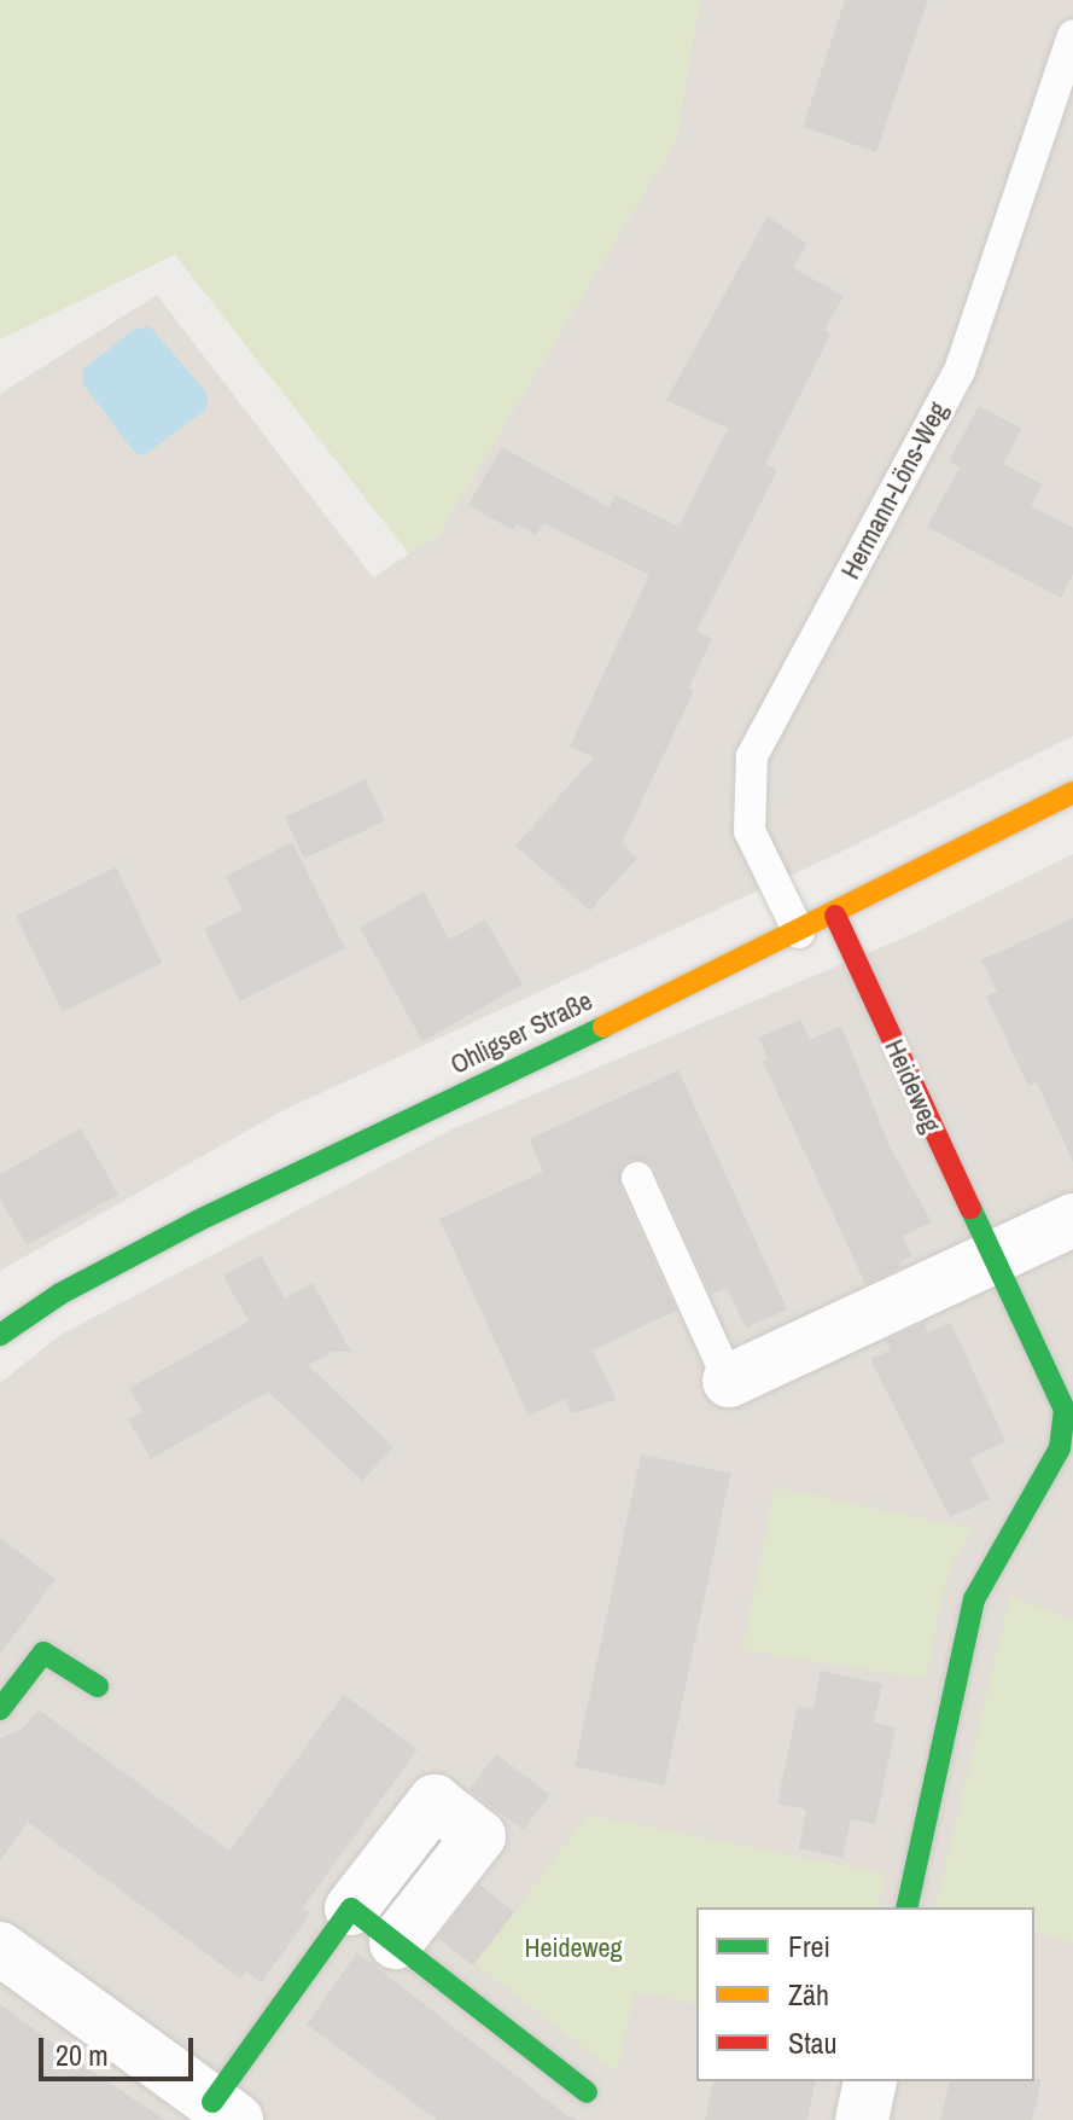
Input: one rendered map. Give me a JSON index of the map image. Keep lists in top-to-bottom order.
{
  "streets": {
    "street": ["Ohligser Straße", "Heideweg"],
    "lane": ["Hermann-Löns-Weg"]
  },
  "crossings": [
    ["Hermann-Löns-Weg", "Ohligser Straße"],
    ["Ohligser Straße", "Heideweg"]
  ],
  "parks": ["Heideweg"],
  "legend": ["Frei", "Zäh", "Stau"],
  "scale_bar": "20 m"
}
